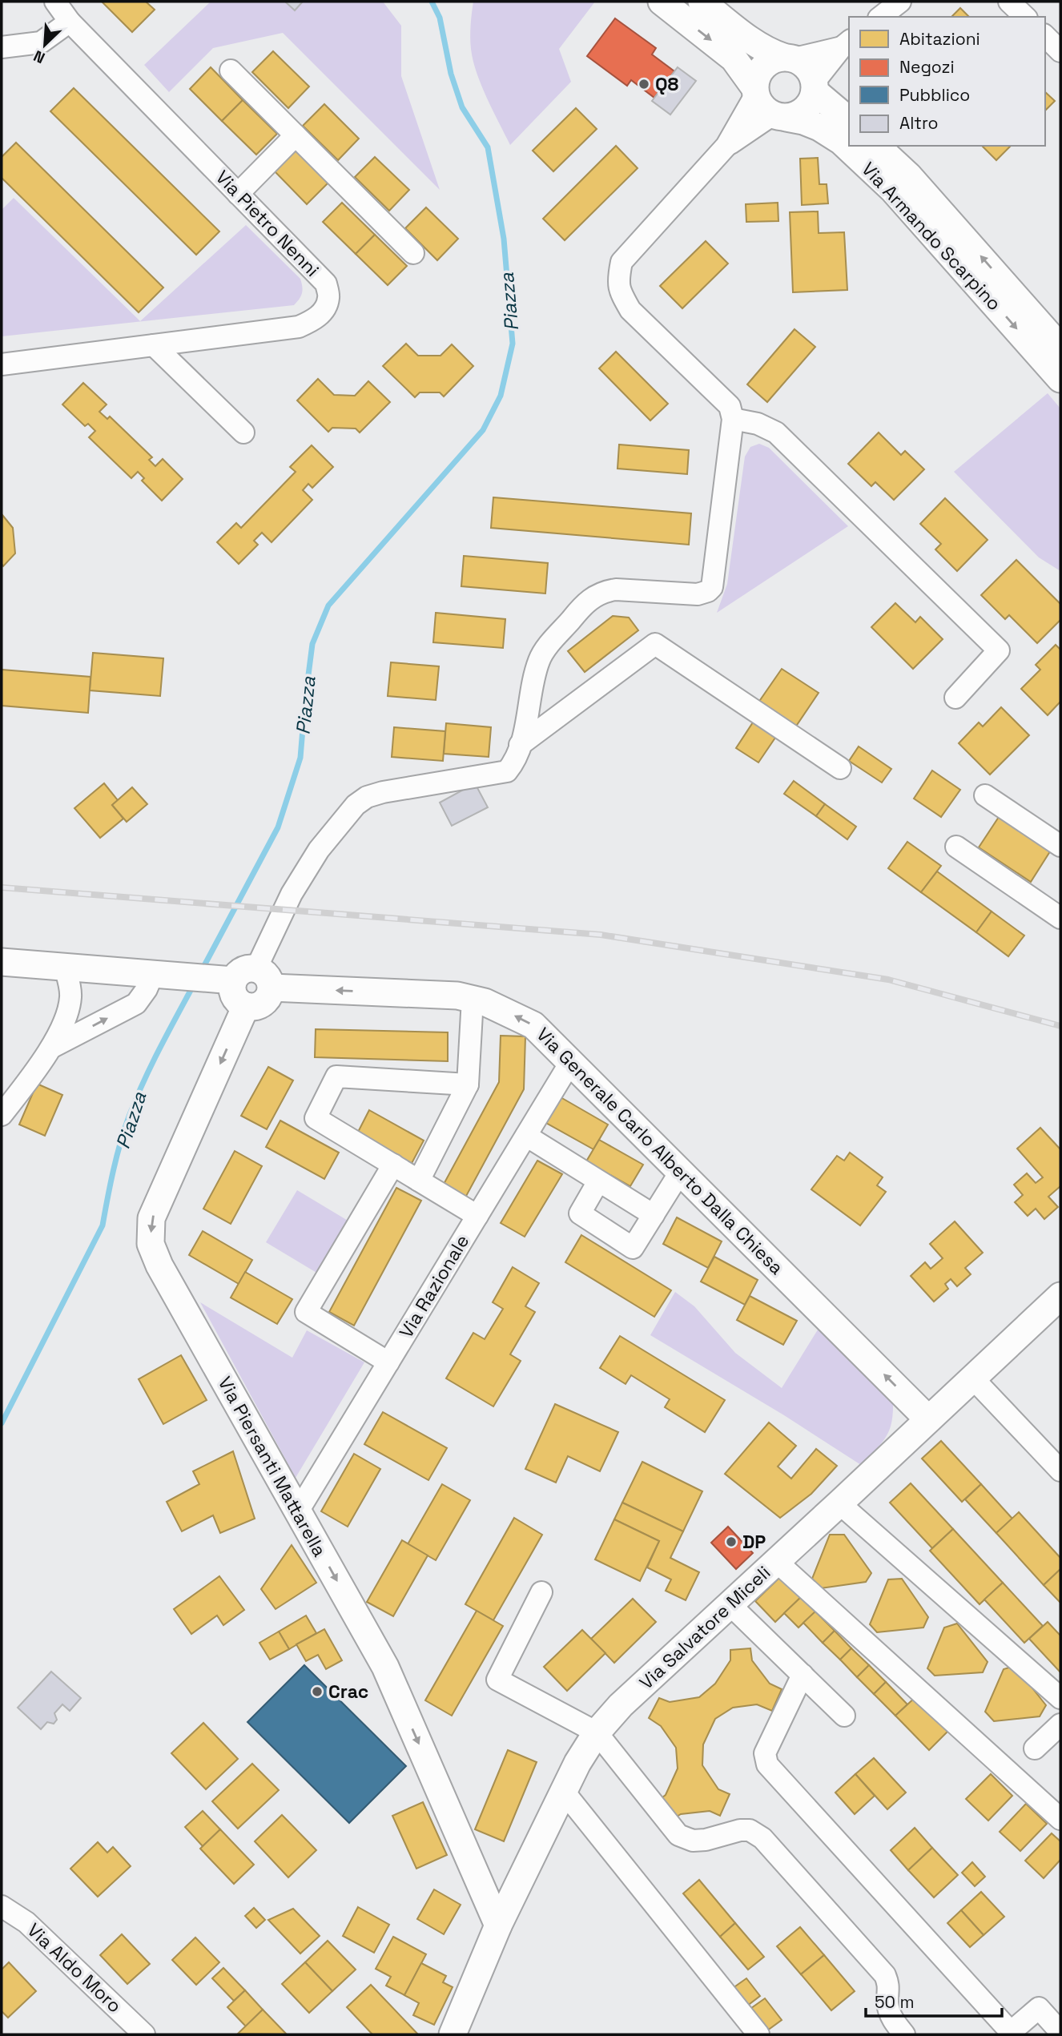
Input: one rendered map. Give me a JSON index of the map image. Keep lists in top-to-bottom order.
{
  "streets": {
    "street": [
      "Via Pietro Nenni",
      "Via Armando Scarpino",
      "Via Generale Carlo Alberto Dalla Chiesa",
      "Via Razionale",
      "Via Piersanti Mattarella",
      "Via Salvatore Miceli",
      "Via Aldo Moro"
    ]
  },
  "crossings": [
    ["Via Generale Carlo Alberto Dalla Chiesa", "Via Razionale"],
    ["Via Generale Carlo Alberto Dalla Chiesa", "Via Piersanti Mattarella"],
    ["Via Generale Carlo Alberto Dalla Chiesa", "Via Salvatore Miceli"],
    ["Via Razionale", "Via Piersanti Mattarella"],
    ["Via Piersanti Mattarella", "Via Salvatore Miceli"]
  ],
  "one_way": ["Via Generale Carlo Alberto Dalla Chiesa", "Via Piersanti Mattarella"],
  "water": ["Piazza"],
  "places": ["Q8", "DP", "Crac"],
  "legend": [
    "Abitazioni",
    "Negozi",
    "Pubblico",
    "Altro"
  ],
  "scale_bar": "50 m",
  "north": "bottom left"
}
